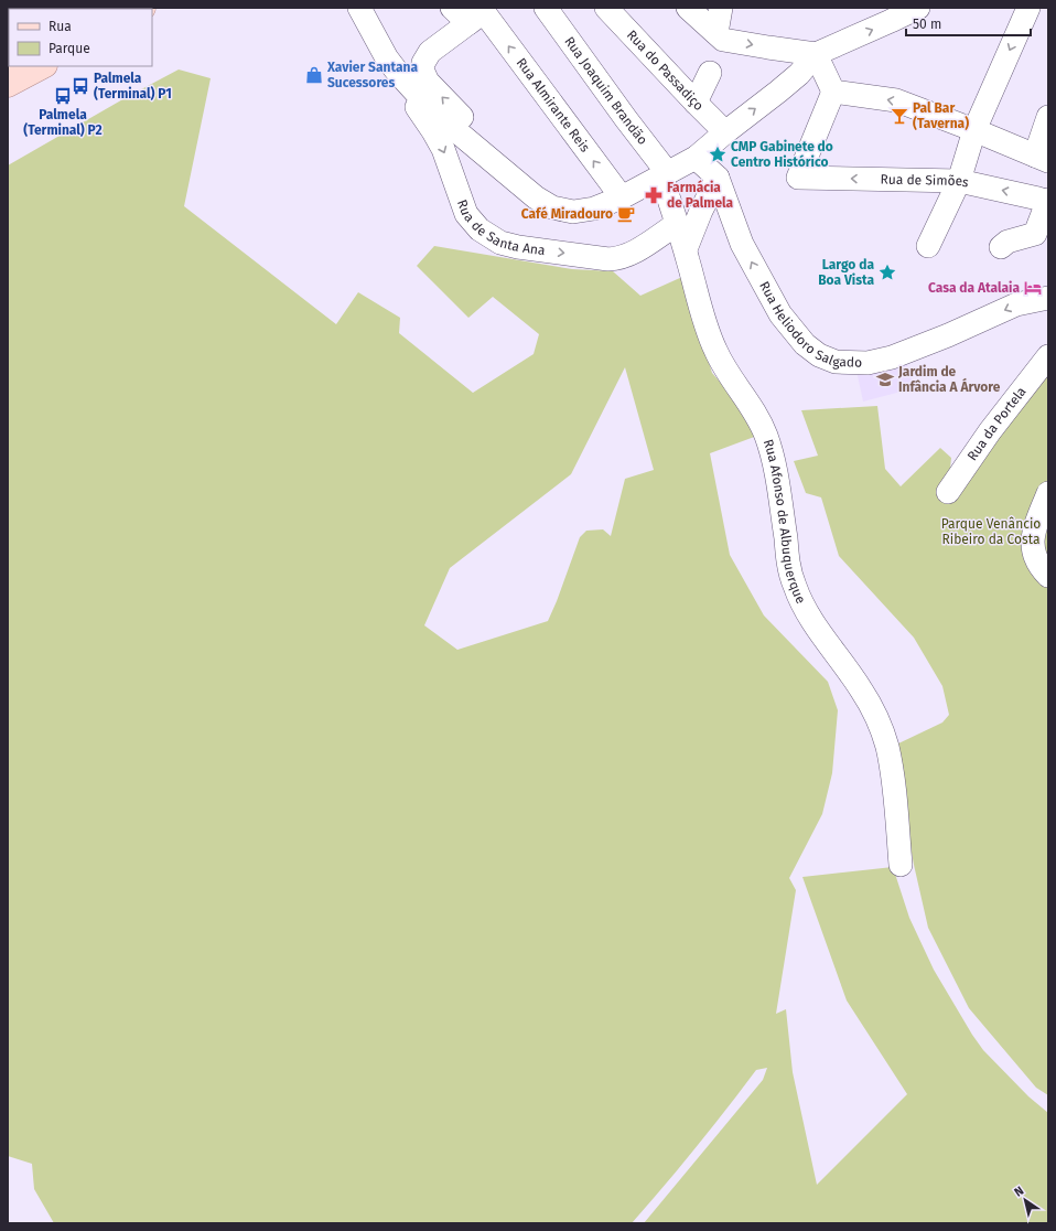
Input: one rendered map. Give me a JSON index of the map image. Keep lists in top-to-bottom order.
{
  "streets": {
    "street": [
      "Rua do Passadiço",
      "Rua Joaquim Brandão",
      "Rua Almirante Reis",
      "Rua de Simões",
      "Rua de Santa Ana",
      "Rua Heliodoro Salgado",
      "Rua da Portela",
      "Rua Afonso de Albuquerque"
    ]
  },
  "crossings": [
    ["Rua Joaquim Brandão", "Rua Afonso de Albuquerque"],
    ["Rua de Santa Ana", "Rua Afonso de Albuquerque"]
  ],
  "parks": ["Parque Venâncio Ribeiro da Costa"],
  "places": {
    "shop": ["Xavier Santana Sucessores"],
    "bus stop": ["Palmela (Terminal) P1", "Palmela (Terminal) P2"],
    "bar": ["Pal Bar (Taverna)"],
    "place": ["CMP Gabinete do Centro Histórico", "Largo da Boa Vista"],
    "pharmacy": ["Farmácia de Palmela"],
    "cafe": ["Café Miradouro"],
    "hotel": ["Casa da Atalaia"],
    "school or university": ["Jardim de Infância A Árvore"]
  },
  "legend": ["Rua", "Parque"],
  "scale_bar": "50 m",
  "north": "top left"
}
